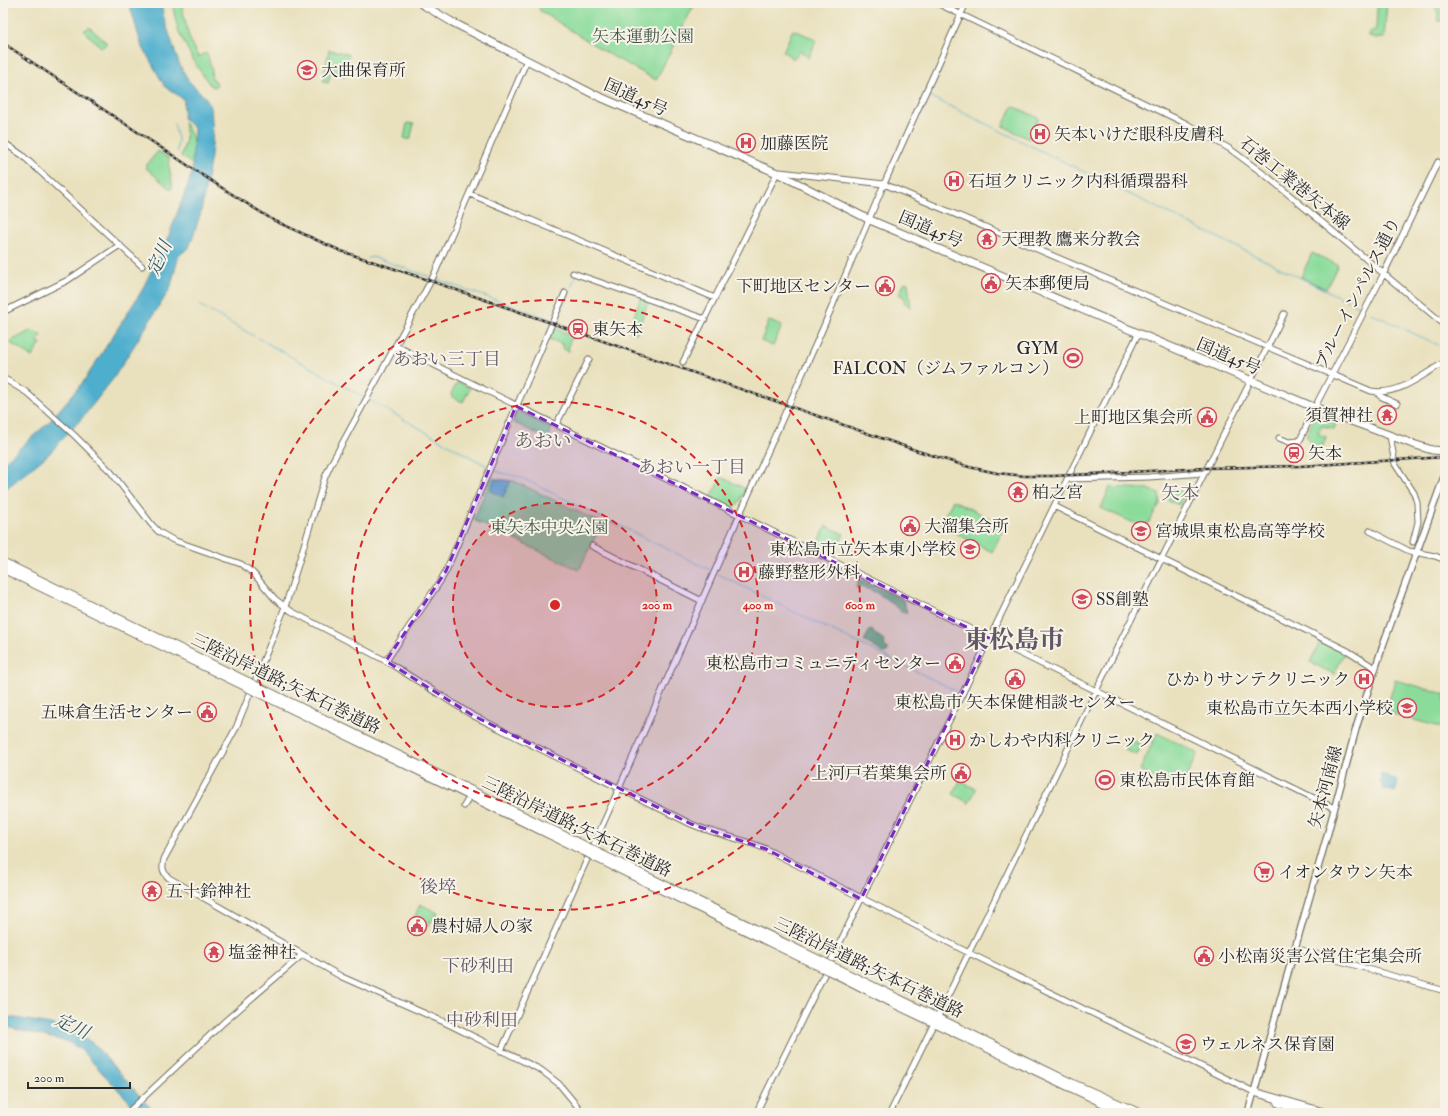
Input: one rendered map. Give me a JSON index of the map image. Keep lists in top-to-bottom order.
{
  "streets": {
    "highway": ["国道45号", "三陸沿岸道路;矢本石巻道路"],
    "main road": ["矢本河南線"],
    "street": ["石巻工業港矢本線", "ブルーインパルス通り"]
  },
  "crossings": [
    ["国道45号", "ブルーインパルス通り"],
    ["石巻工業港矢本線", "ブルーインパルス通り"]
  ],
  "districts": [
    "あおい三丁目",
    "あおい",
    "あおい一丁目",
    "矢本",
    "東松島市",
    "後埣",
    "下砂利田",
    "中砂利田"
  ],
  "water": ["定川"],
  "parks": ["矢本運動公園", "東矢本中央公園"],
  "places": {
    "school or university": [
      "大曲保育所",
      "宮城県東松島高等学校",
      "東松島市立矢本東小学校",
      "SS創塾",
      "東松島市立矢本西小学校",
      "ウェルネス保育園"
    ],
    "hospital": [
      "矢本いけだ眼科皮膚科",
      "加藤医院",
      "石垣クリニック内科循環器科",
      "藤野整形外科",
      "ひかりサンテクリニック",
      "かしわや内科クリニック"
    ],
    "temple": [
      "天理教 鷹来分教会",
      "須賀神社",
      "柏之宮",
      "五十鈴神社",
      "塩釜神社"
    ],
    "public building": [
      "矢本郵便局",
      "下町地区センター",
      "上町地区集会所",
      "大溜集会所",
      "東松島市コミュニティセンター",
      "東松島市 矢本保健相談センター",
      "五味倉生活センター",
      "上河戸若葉集会所",
      "農村婦人の家",
      "小松南災害公営住宅集会所"
    ],
    "station": ["東矢本", "矢本"],
    "sports": ["GYM FALCON（ジムファルコン）", "東松島市民体育館"],
    "supermarket": ["イオンタウン矢本"]
  },
  "scale_bar": "200 m",
  "rings": ["200 m", "400 m", "600 m"]
}
